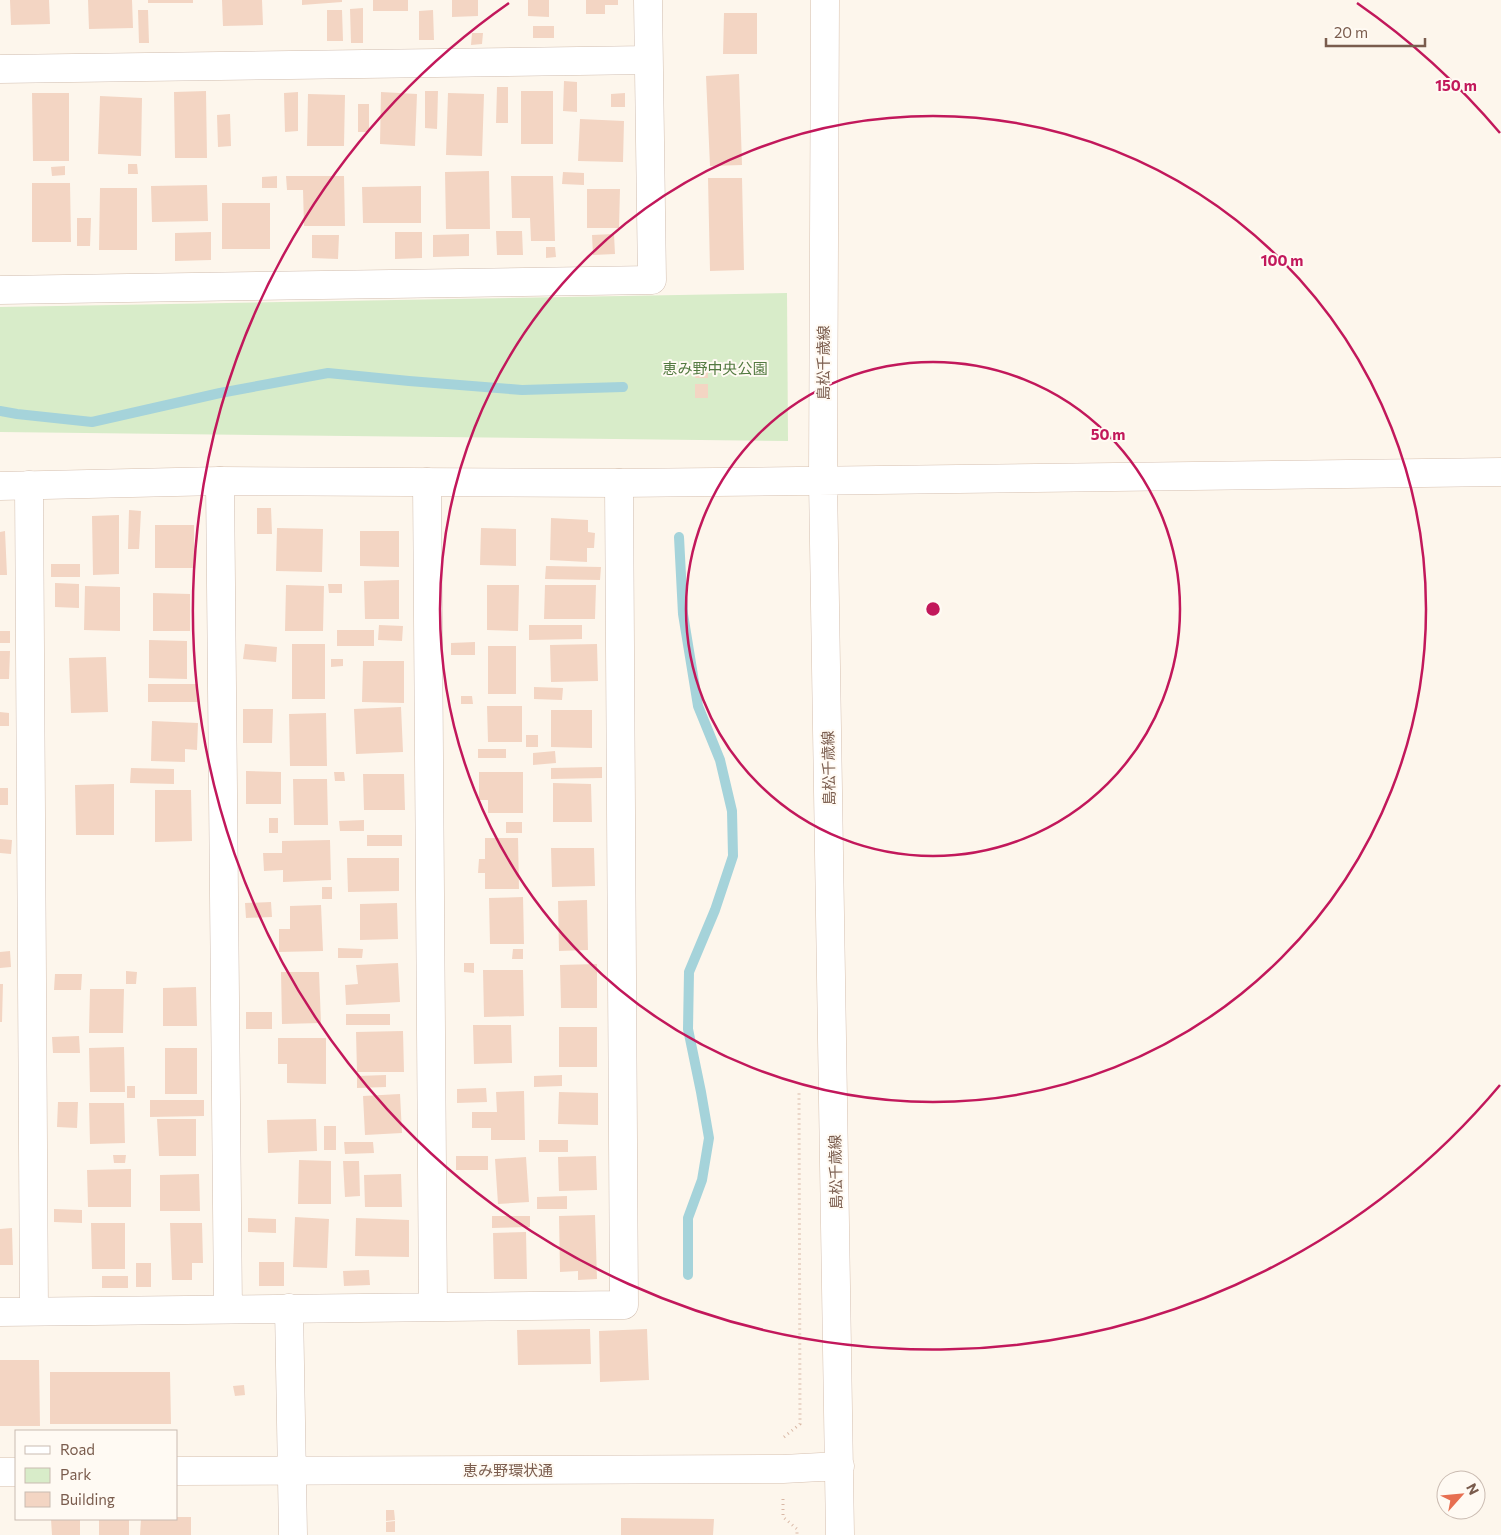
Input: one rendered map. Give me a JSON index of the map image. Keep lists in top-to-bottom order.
{
  "streets": {
    "street": ["島松千歳線", "恵み野環状通"]
  },
  "crossings": [
    ["島松千歳線", "恵み野環状通"]
  ],
  "parks": ["恵み野中央公園"],
  "legend": ["Road", "Park", "Building"],
  "scale_bar": "20 m",
  "north": "top right",
  "rings": ["150 m", "100 m", "50 m"]
}
